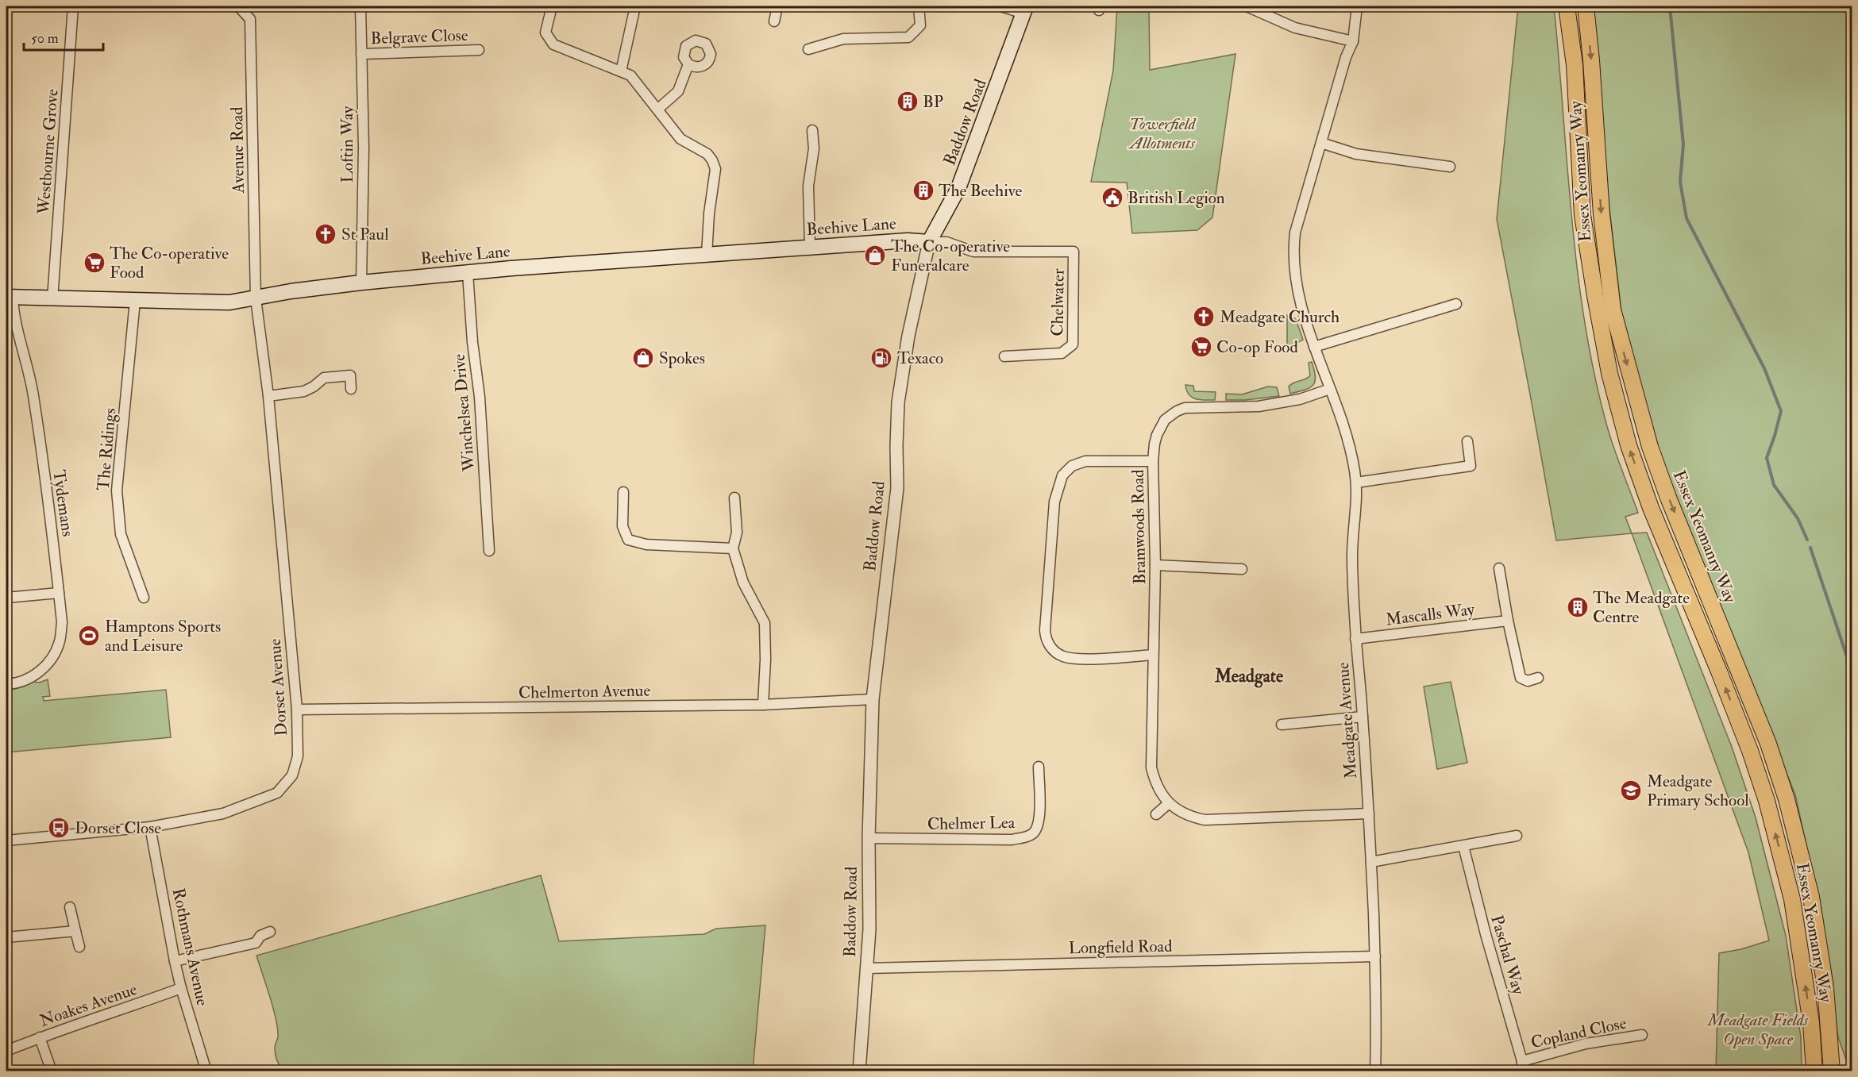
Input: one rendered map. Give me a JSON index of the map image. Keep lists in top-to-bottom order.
{
  "streets": {
    "main road": ["Baddow Road", "Essex Yeomanry Way", "Beehive Lane"],
    "street": [
      "Belgrave Close",
      "Loftin Way",
      "Avenue Road",
      "Westbourne Grove",
      "Chelwater",
      "Winchelsea Drive",
      "The Ridings",
      "Tydemans",
      "Bramwoods Road",
      "Mascalls Way",
      "Dorset Avenue",
      "Chelmerton Avenue",
      "Meadgate Avenue",
      "Chelmer Lea",
      "Rothmans Avenue",
      "Longfield Road",
      "Paschal Way",
      "Noakes Avenue",
      "Copland Close"
    ]
  },
  "crossings": [
    ["Belgrave Close", "Loftin Way"],
    ["Baddow Road", "Beehive Lane"],
    ["Baddow Road", "Chelwater"],
    ["Baddow Road", "Chelmerton Avenue"],
    ["Baddow Road", "Chelmer Lea"],
    ["Baddow Road", "Longfield Road"],
    ["Loftin Way", "Beehive Lane"],
    ["Avenue Road", "Beehive Lane"],
    ["Avenue Road", "Dorset Avenue"],
    ["Westbourne Grove", "Beehive Lane"],
    ["Beehive Lane", "Chelwater"],
    ["Beehive Lane", "Winchelsea Drive"],
    ["Beehive Lane", "The Ridings"],
    ["Beehive Lane", "Tydemans"],
    ["Beehive Lane", "Dorset Avenue"],
    ["Bramwoods Road", "Meadgate Avenue"],
    ["Mascalls Way", "Meadgate Avenue"],
    ["Dorset Avenue", "Chelmerton Avenue"],
    ["Dorset Avenue", "Rothmans Avenue"],
    ["Meadgate Avenue", "Longfield Road"],
    ["Rothmans Avenue", "Noakes Avenue"],
    ["Paschal Way", "Copland Close"]
  ],
  "districts": ["Meadgate"],
  "parks": ["Towerfield Allotments", "Meadgate Fields Open Space"],
  "places": {
    "building": ["BP", "The Beehive", "The Meadgate Centre"],
    "public building": ["British Legion"],
    "church": ["St Paul", "Meadgate Church"],
    "shop": ["The Co-operative Funeralcare", "Spokes"],
    "supermarket": ["The Co-operative Food", "Co-op Food"],
    "fuel station": ["Texaco"],
    "sports": ["Hamptons Sports and Leisure"],
    "school or university": ["Meadgate Primary School"],
    "bus stop": ["Dorset Close"]
  },
  "scale_bar": "50 m"
}
